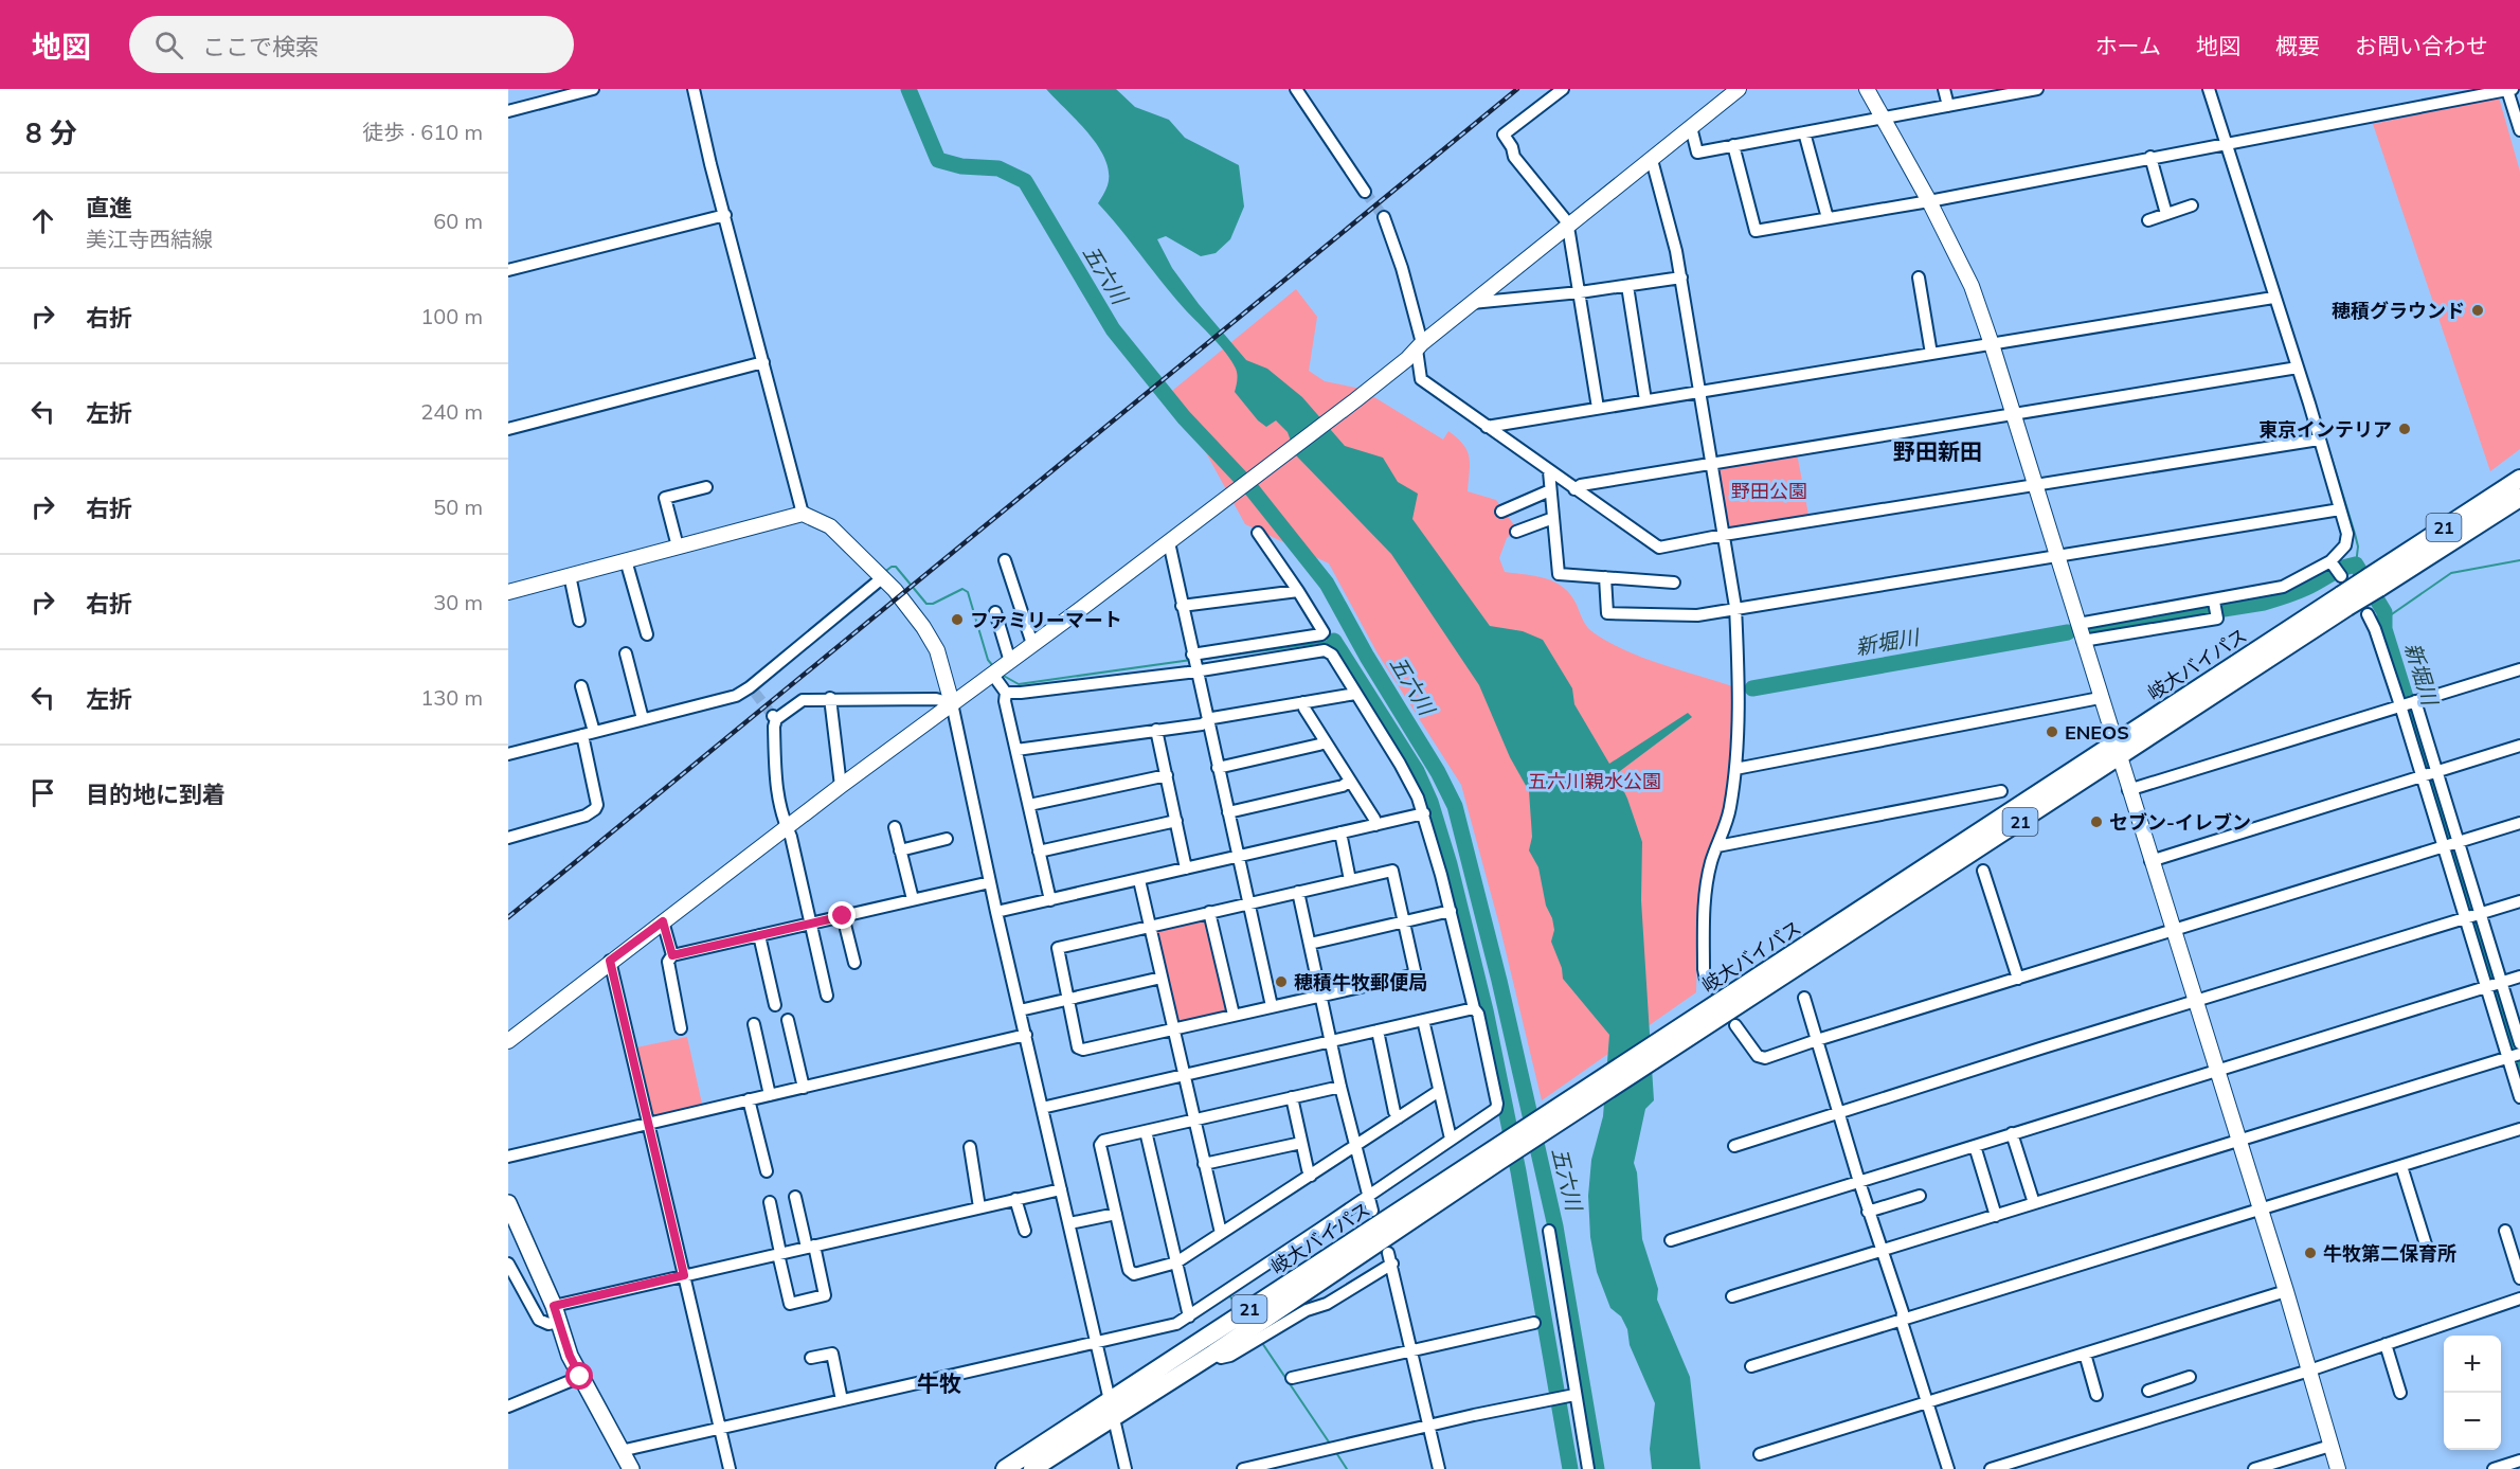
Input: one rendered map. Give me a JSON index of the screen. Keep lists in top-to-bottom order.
{
  "streets": {
    "highway": ["21", "岐大バイパス"]
  },
  "districts": ["野田新田", "牛牧"],
  "water": ["五六川", "新堀川"],
  "parks": ["野田公園", "五六川親水公園"],
  "places": [
    "穂積グラウンド",
    "東京インテリア",
    "ファミリーマート",
    "ENEOS",
    "セブン-イレブン",
    "穂積牛牧郵便局",
    "牛牧第二保育所"
  ],
  "page": {
    "header": "地図",
    "search": "ここで検索",
    "nav": [
      "ホーム",
      "地図",
      "概要",
      "お問い合わせ"
    ],
    "heading": ["8 分", "徒歩 · 610 m"],
    "list": [
      ["直進", "美江寺西結線", "60 m"],
      ["右折", "100 m"],
      ["左折", "240 m"],
      ["右折", "50 m"],
      ["右折", "30 m"],
      ["左折", "130 m"],
      "目的地に到着"
    ],
    "map_buttons": ["+", "−"]
  }
}
